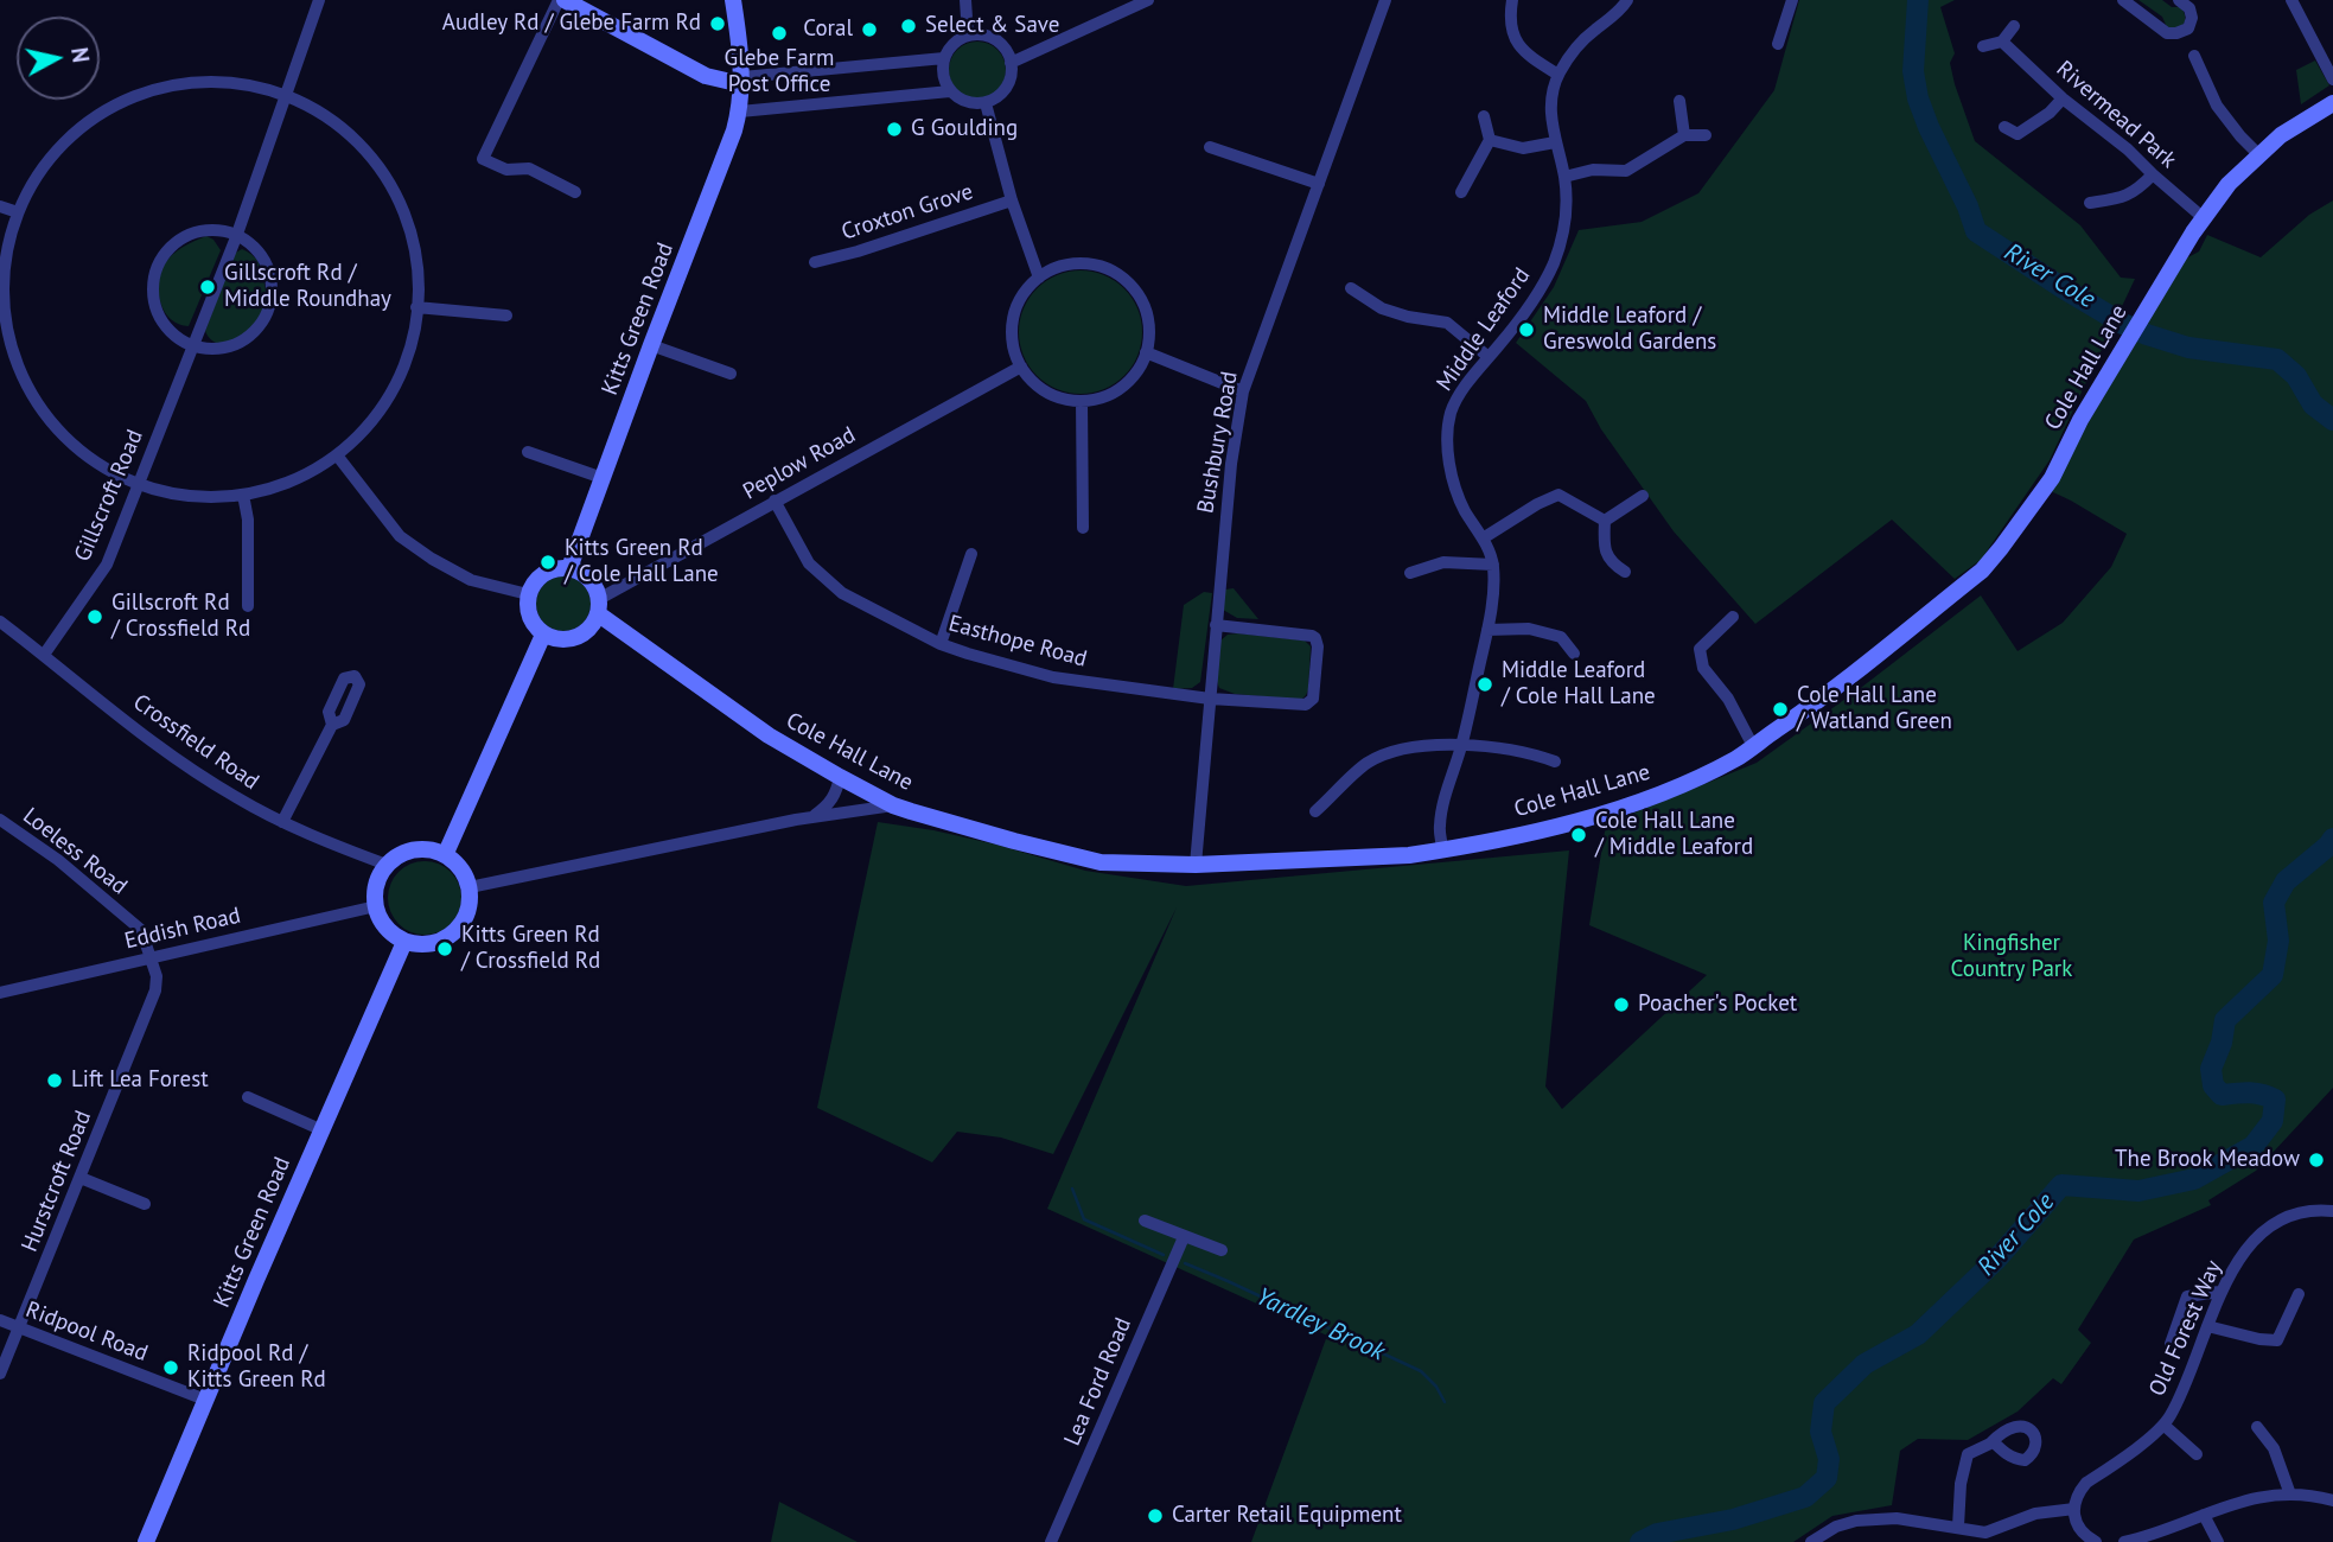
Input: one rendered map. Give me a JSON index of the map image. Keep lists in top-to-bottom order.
{
  "streets": {
    "street": [
      "Rivermead Park",
      "Croxton Grove",
      "Kitts Green Road",
      "Middle Leaford",
      "Cole Hall Lane",
      "Bushbury Road",
      "Peplow Road",
      "Gillscroft Road",
      "Easthope Road",
      "Crossfield Road",
      "Loeless Road",
      "Eddish Road",
      "Hurstcroft Road",
      "Old Forest Way",
      "Ridpool Road",
      "Lea Ford Road"
    ]
  },
  "crossings": [
    ["Rivermead Park", "Cole Hall Lane"],
    ["Kitts Green Road", "Cole Hall Lane"],
    ["Kitts Green Road", "Peplow Road"],
    ["Kitts Green Road", "Crossfield Road"],
    ["Kitts Green Road", "Eddish Road"],
    ["Kitts Green Road", "Ridpool Road"],
    ["Middle Leaford", "Cole Hall Lane"],
    ["Cole Hall Lane", "Bushbury Road"],
    ["Cole Hall Lane", "Peplow Road"],
    ["Bushbury Road", "Easthope Road"],
    ["Peplow Road", "Easthope Road"],
    ["Gillscroft Road", "Crossfield Road"],
    ["Crossfield Road", "Eddish Road"],
    ["Loeless Road", "Eddish Road"],
    ["Loeless Road", "Hurstcroft Road"],
    ["Eddish Road", "Hurstcroft Road"],
    ["Hurstcroft Road", "Ridpool Road"]
  ],
  "water": ["River Cole", "Yardley Brook"],
  "parks": ["Kingfisher Country Park"],
  "places": [
    "Audley Rd / Glebe Farm Rd",
    "Select & Save",
    "Coral",
    "Glebe Farm Post Office",
    "G Goulding",
    "Gillscroft Rd / Middle Roundhay",
    "Middle Leaford / Greswold Gardens",
    "Kitts Green Rd / Cole Hall Lane",
    "Gillscroft Rd / Crossfield Rd",
    "Middle Leaford / Cole Hall Lane",
    "Cole Hall Lane / Watland Green",
    "Cole Hall Lane / Middle Leaford",
    "Kitts Green Rd / Crossfield Rd",
    "Poacher's Pocket",
    "Lift Lea Forest",
    "The Brook Meadow",
    "Ridpool Rd / Kitts Green Rd",
    "Carter Retail Equipment"
  ],
  "north": "right"
}
